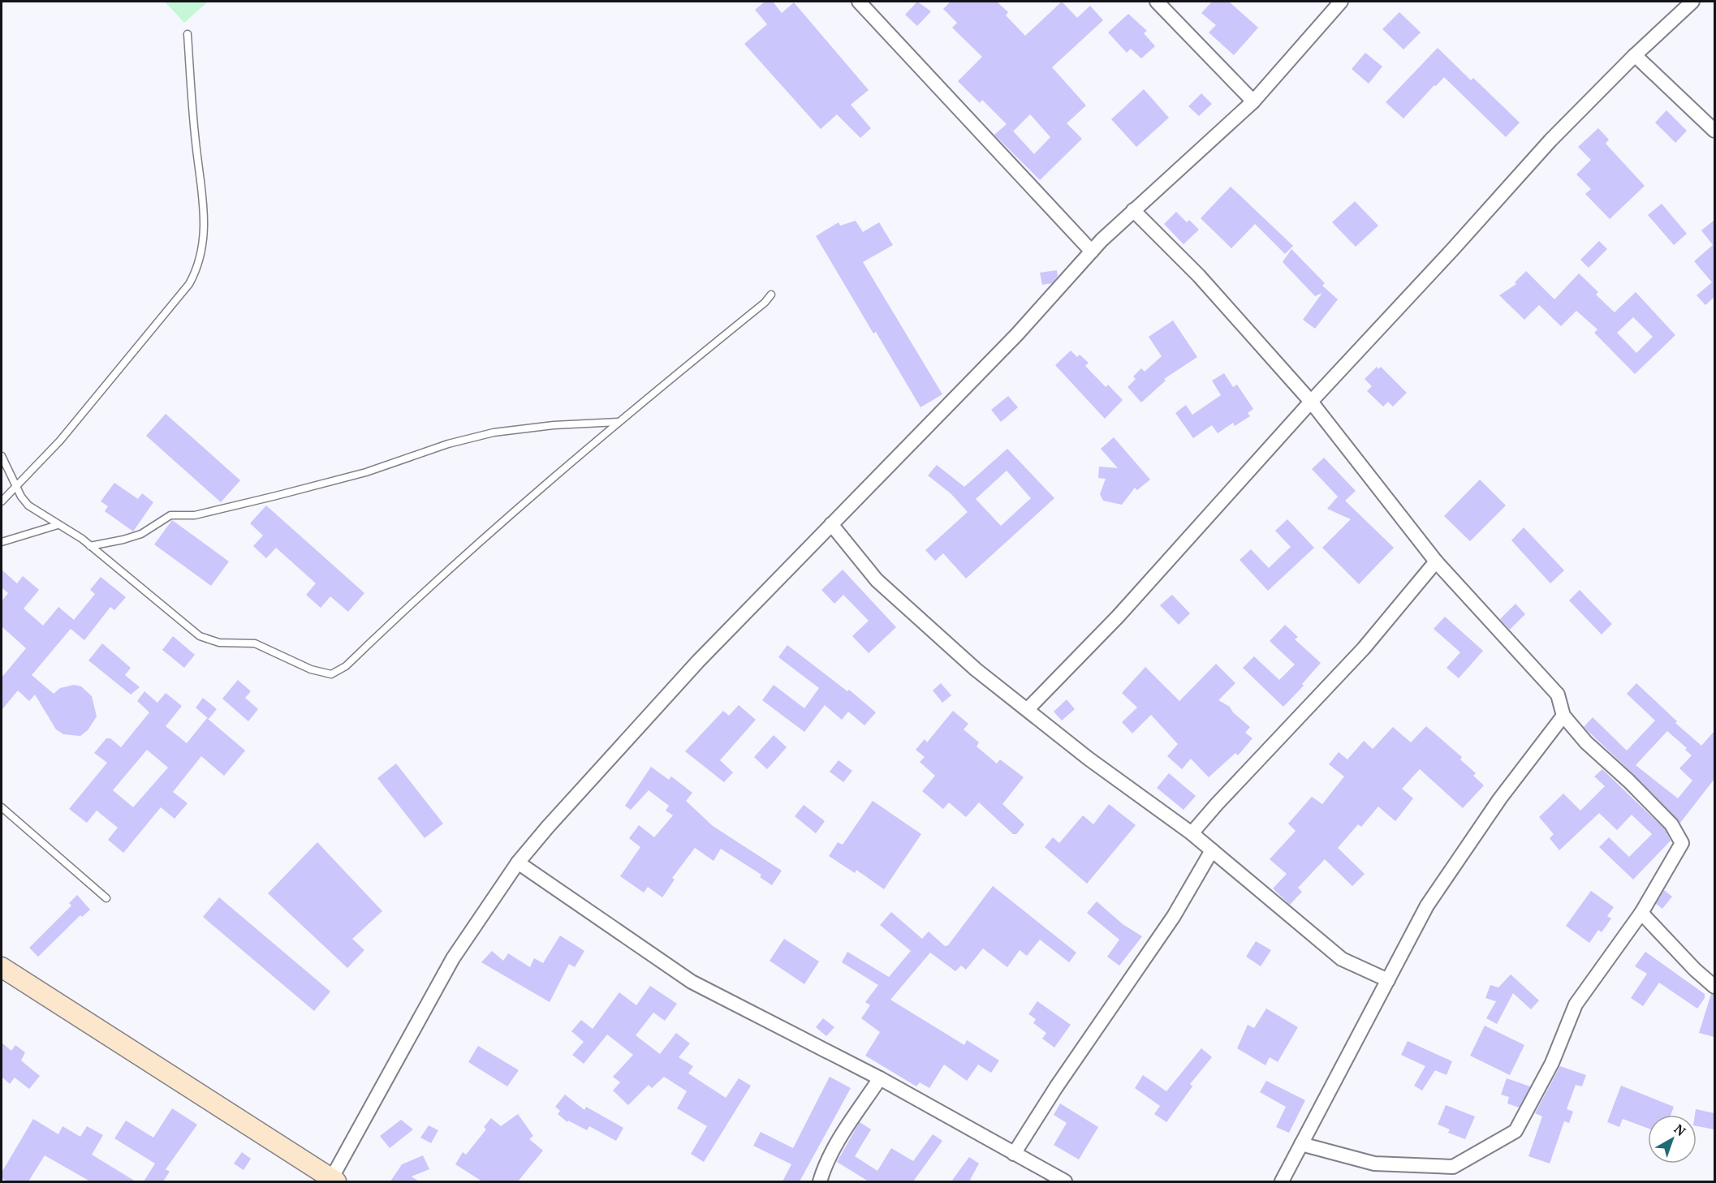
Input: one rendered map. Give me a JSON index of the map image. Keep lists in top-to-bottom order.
{
  "north": "top right"
}
